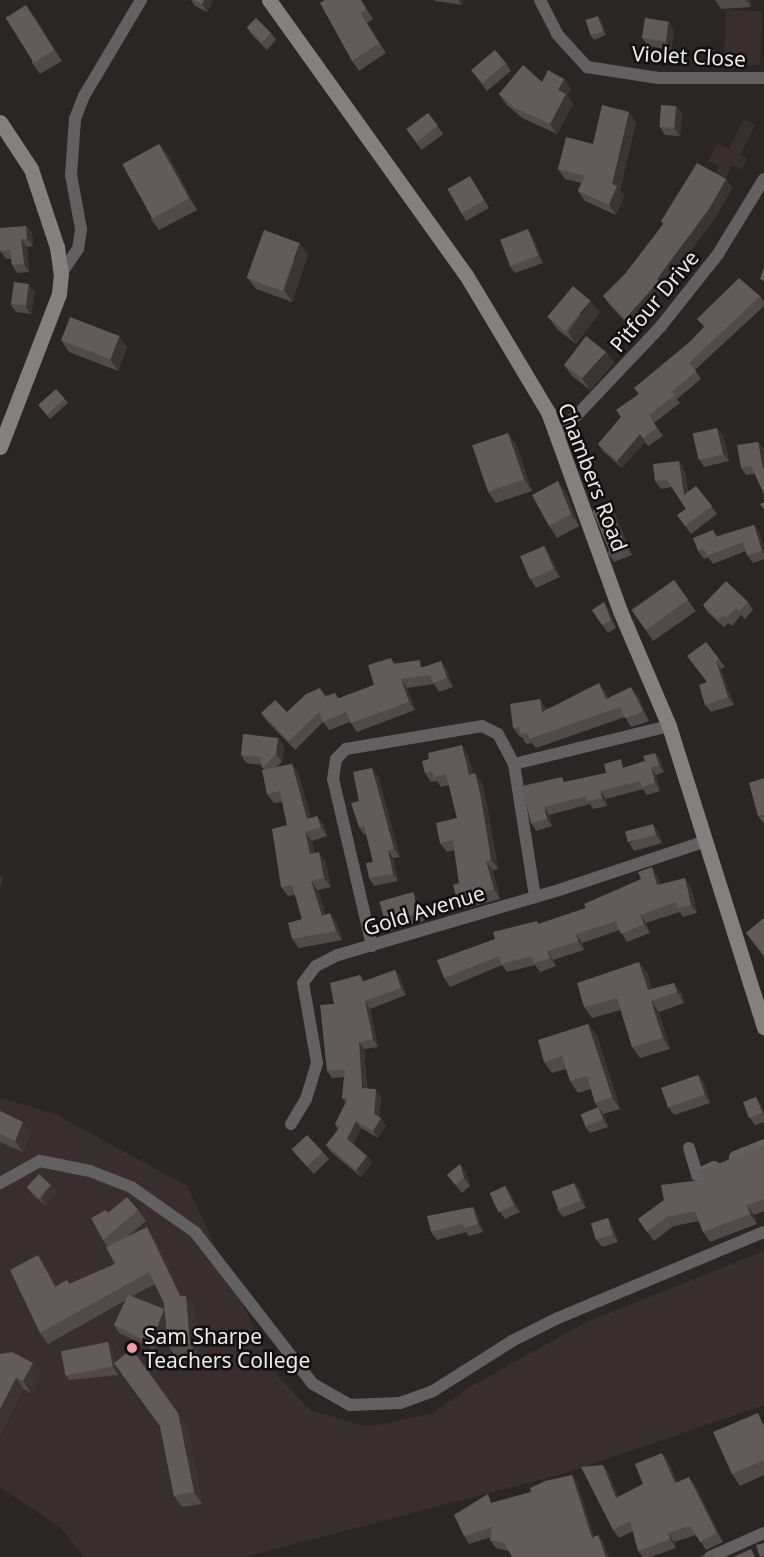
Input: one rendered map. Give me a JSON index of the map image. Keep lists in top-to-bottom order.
{
  "streets": {
    "street": [
      "Violet Close",
      "Pitfour Drive",
      "Chambers Road",
      "Gold Avenue"
    ]
  },
  "crossings": [
    ["Pitfour Drive", "Chambers Road"],
    ["Chambers Road", "Gold Avenue"]
  ],
  "places": ["Sam Sharpe Teachers College"]
}
